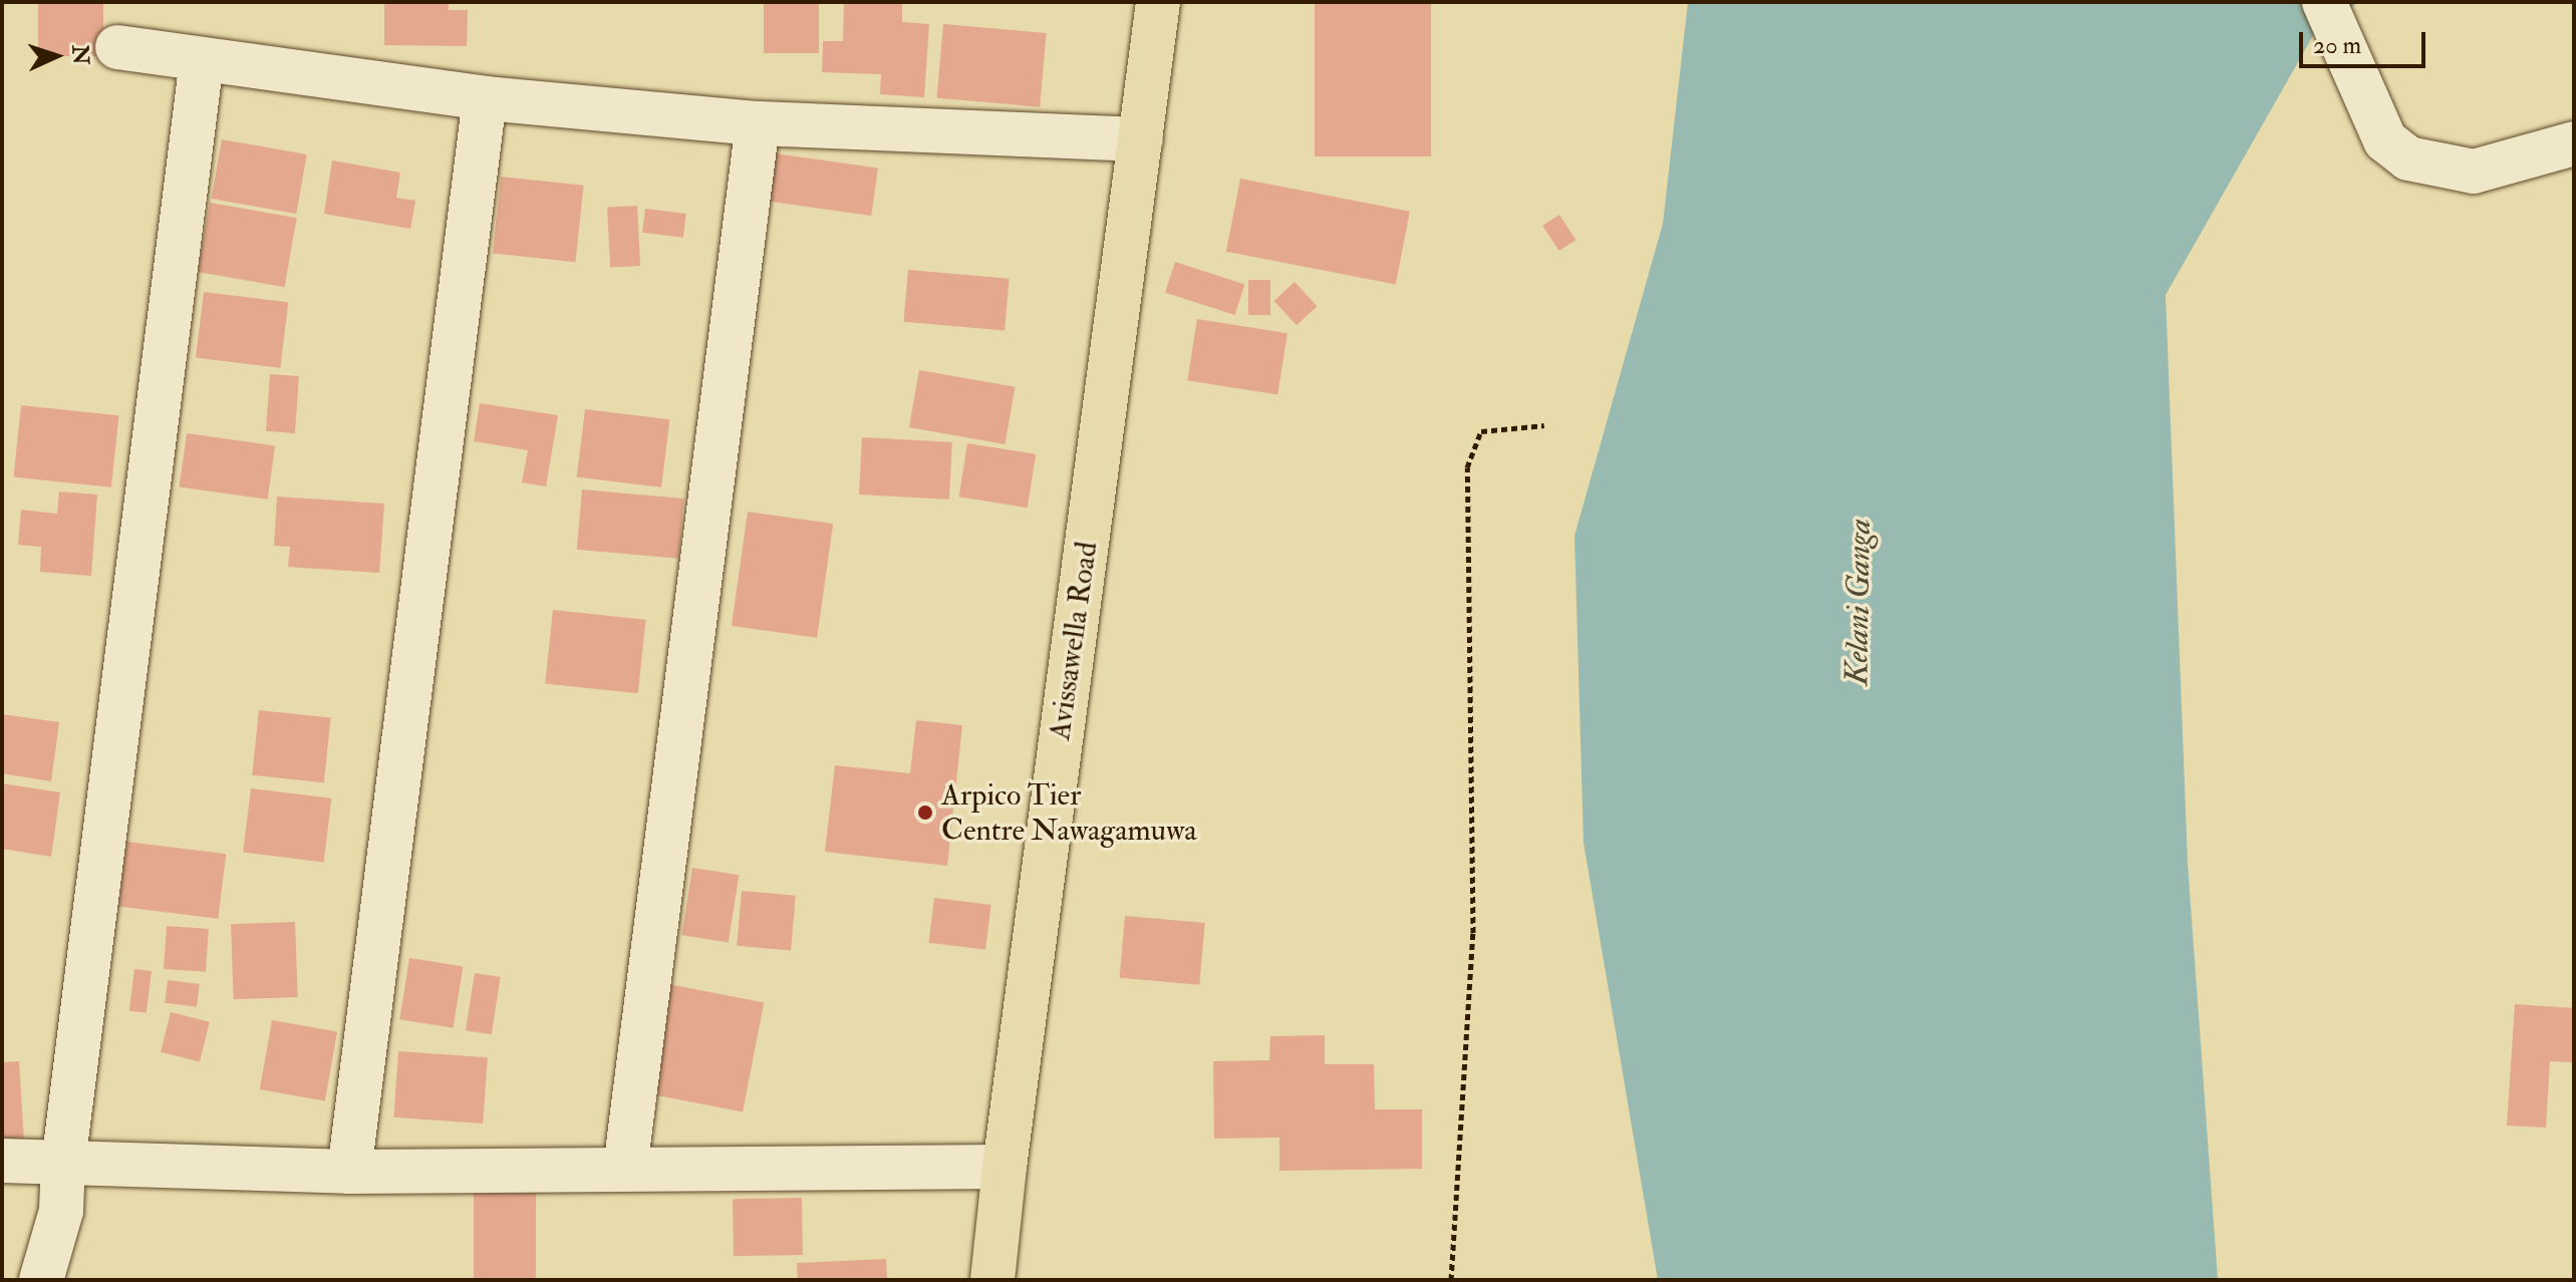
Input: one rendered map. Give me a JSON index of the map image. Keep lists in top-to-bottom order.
{
  "streets": {
    "main road": ["Avissawella Road"]
  },
  "water": ["Kelani Ganga"],
  "places": ["Arpico Tier Centre Nawagamuwa"],
  "scale_bar": "20 m",
  "north": "right"
}
